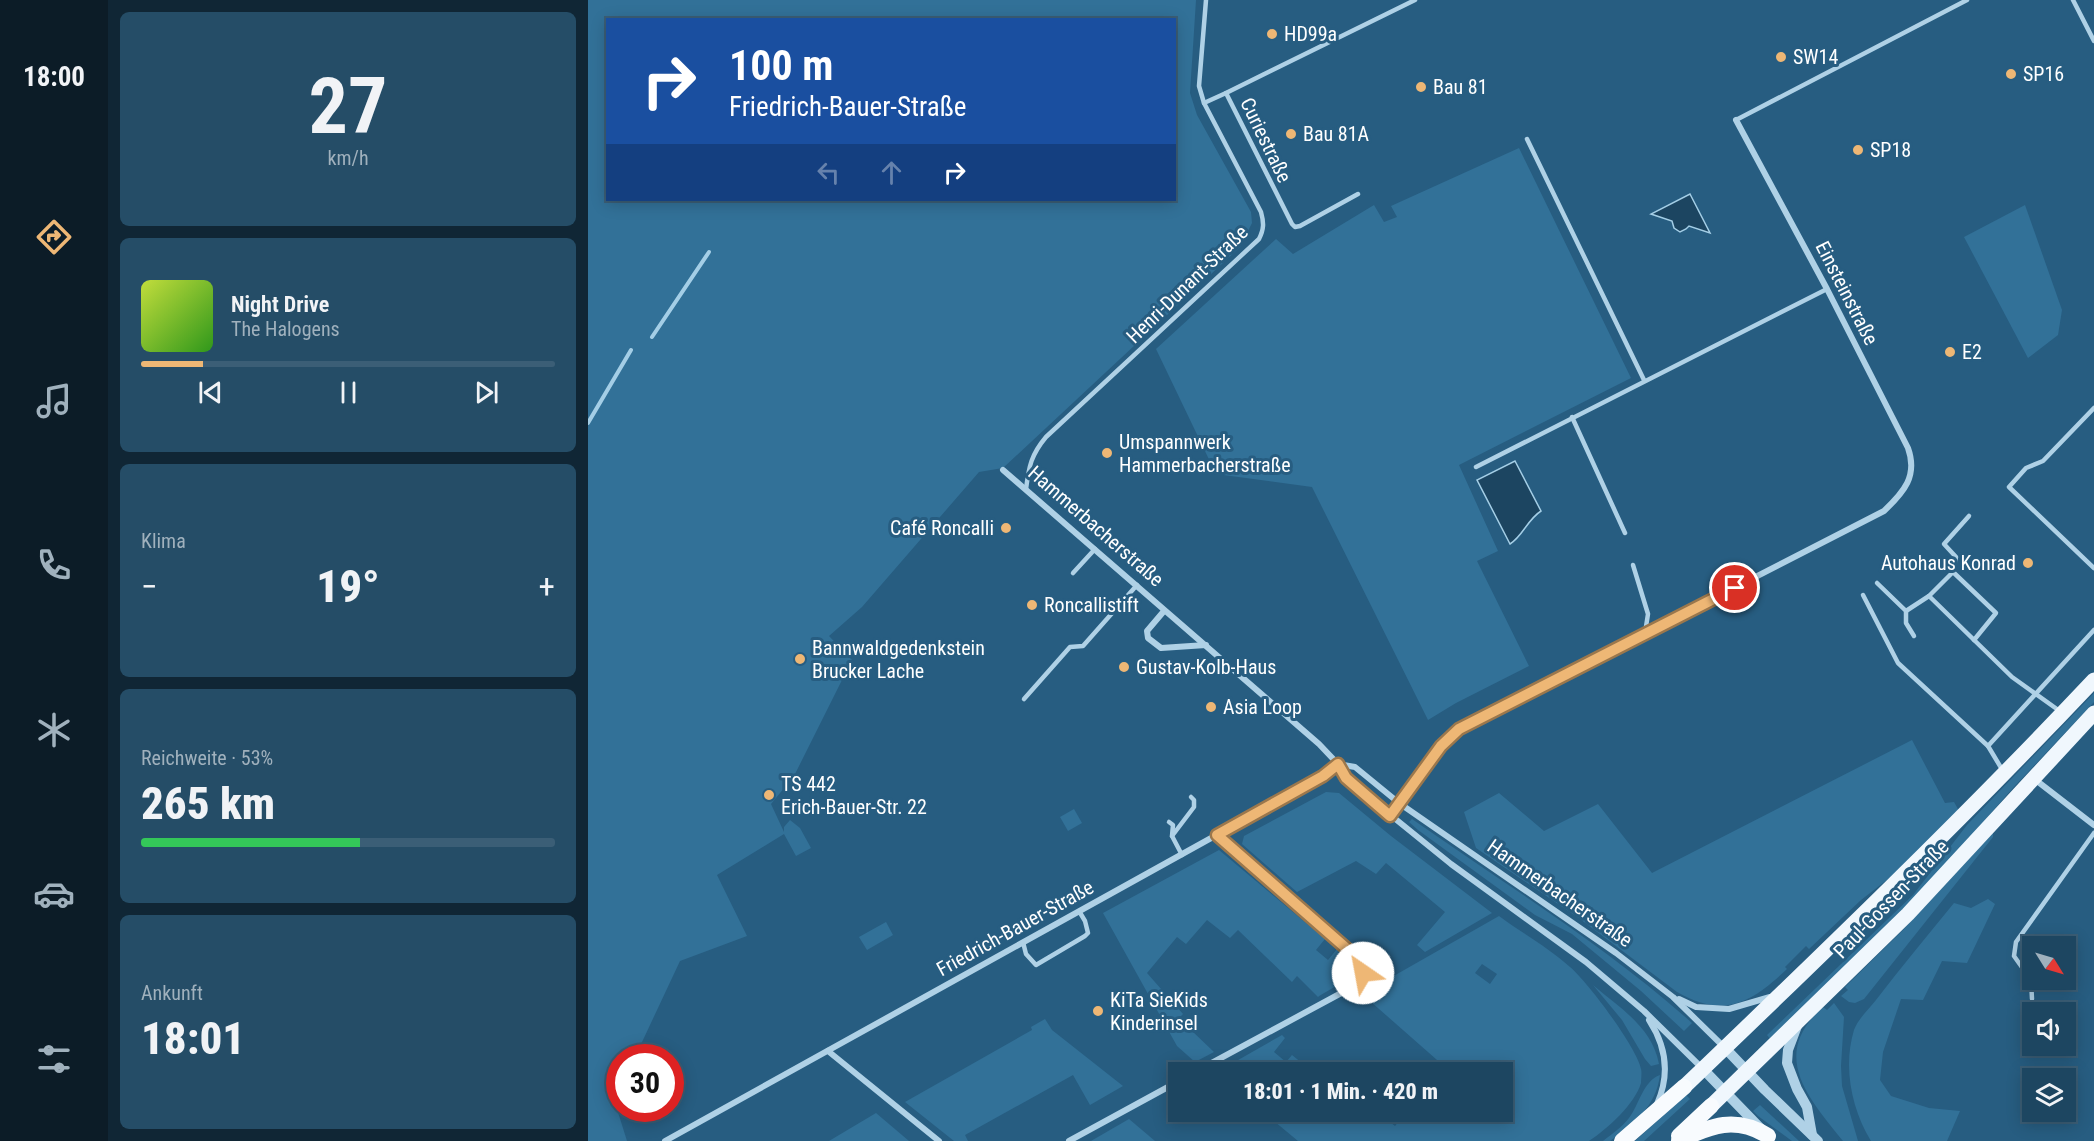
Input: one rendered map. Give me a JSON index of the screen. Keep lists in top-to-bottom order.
{
  "streets": {
    "main road": ["Paul-Gossen-Straße"],
    "street": ["Einsteinstraße", "Hammerbacherstraße", "Friedrich-Bauer-Straße"],
    "lane": ["Curiestraße", "Henri-Dunant-Straße"]
  },
  "crossings": [
    ["Henri-Dunant-Straße", "Hammerbacherstraße"],
    ["Hammerbacherstraße", "Paul-Gossen-Straße"],
    ["Hammerbacherstraße", "Friedrich-Bauer-Straße"]
  ],
  "places": [
    "HD99a",
    "SW14",
    "SP16",
    "Bau 81",
    "Bau 81A",
    "SP18",
    "E2",
    "Umspannwerk Hammerbacherstraße",
    "Café Roncalli",
    "Autohaus Konrad",
    "Roncallistift",
    "Bannwaldgedenkstein Brucker Lache",
    "Gustav-Kolb-Haus",
    "Asia Loop",
    "TS 442 Erich-Bauer-Str. 22",
    "KiTa SieKids Kinderinsel"
  ],
  "north": "bottom right",
  "page": {
    "tabs": "18:00",
    "tile": [
      ["27", "km/h"],
      "Klima",
      ["Reichweite · 53%", "265 km"],
      ["Ankunft", "18:01"]
    ],
    "turn": ["100 m", "Friedrich-Bauer-Straße"],
    "song": ["Night Drive", "The Halogens"],
    "heat": ["−", "19°", "+"],
    "limit": "30",
    "trip": "18:01 · 1 Min. · 420 m"
  }
}
